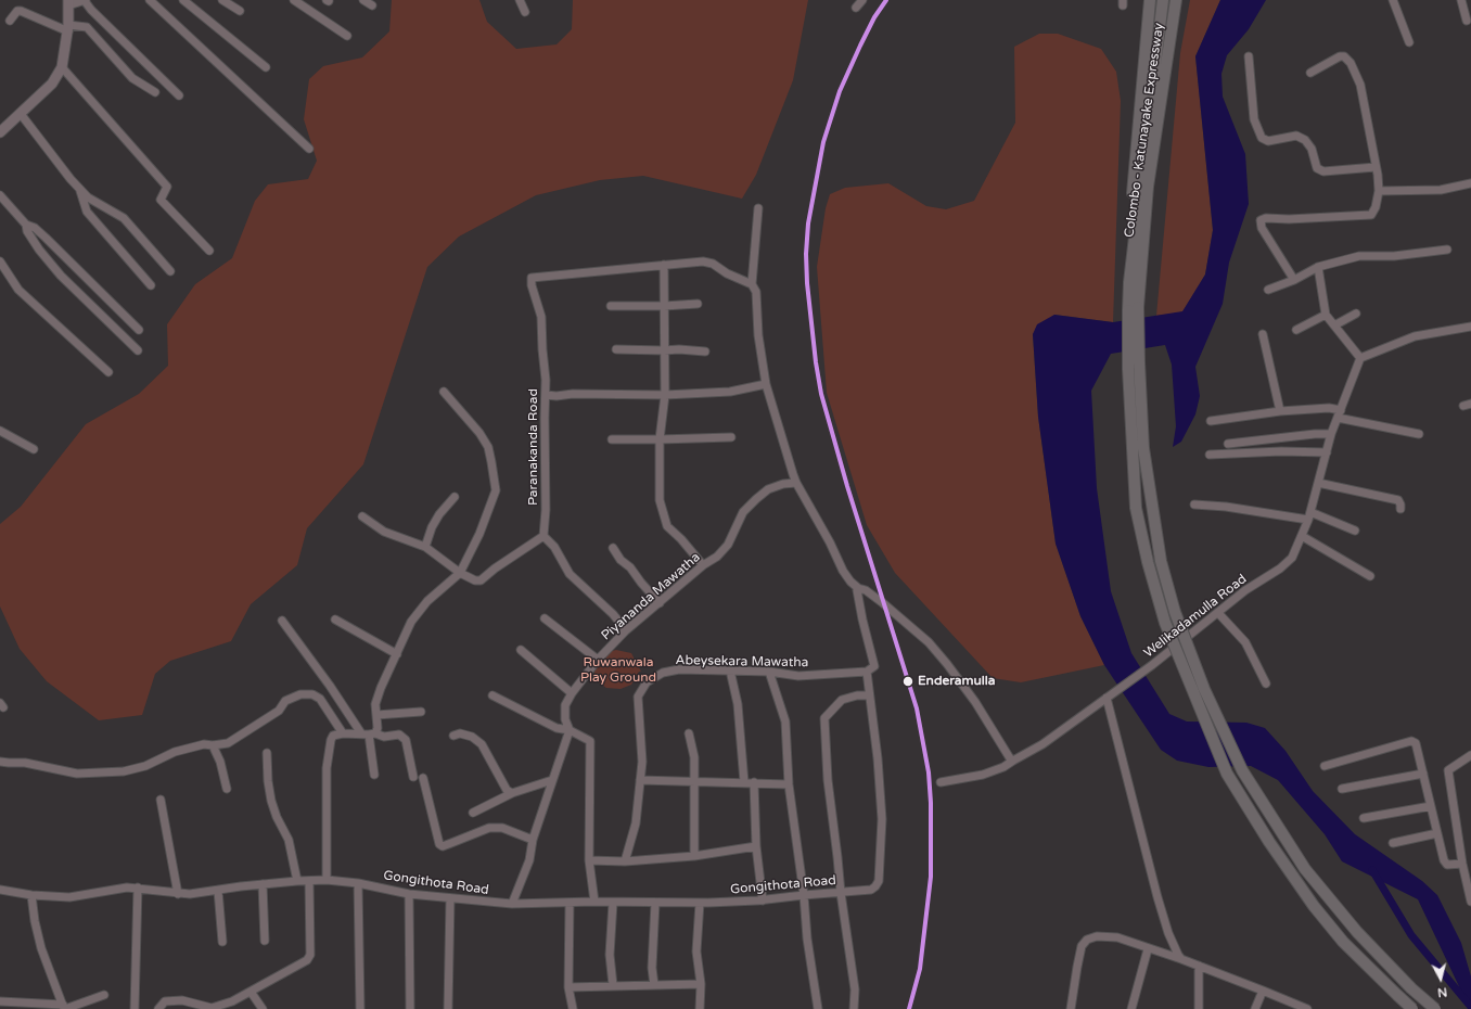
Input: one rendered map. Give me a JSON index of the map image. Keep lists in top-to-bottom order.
{
  "streets": {
    "highway": ["Colombo - Katunayake Expressway"],
    "street": [
      "Paranakanda Road",
      "Piyananda Mawatha",
      "Welikadamulla Road",
      "Abeysekara Mawatha",
      "Gongithota Road"
    ]
  },
  "parks": ["Ruwanwala Play Ground"],
  "places": ["Enderamulla"],
  "north": "bottom"
}
